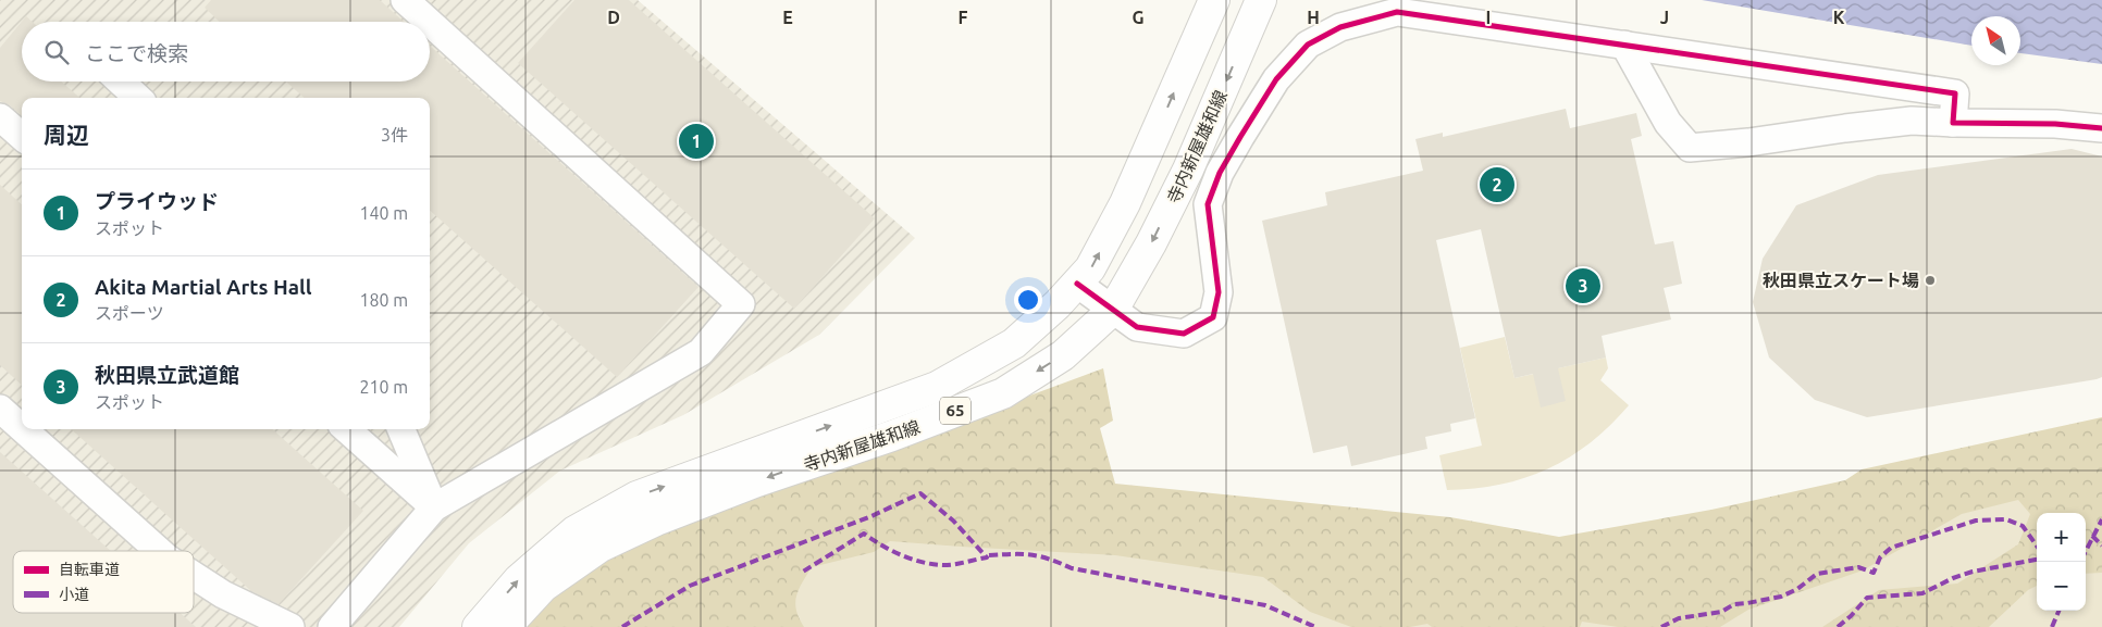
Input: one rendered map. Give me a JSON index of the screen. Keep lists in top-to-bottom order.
{
  "streets": {
    "main road": ["寺内新屋雄和線", "65"]
  },
  "places": ["秋田県立スケート場"],
  "legend": ["自転車道", "小道"],
  "north": "top left",
  "page": {
    "search": "ここで検索",
    "heading": ["周辺", "3件"],
    "pins": ["1", "2", "3"],
    "list": [
      {
        "mark": "1",
        "name": "プライウッド",
        "note": "スポット",
        "value": "140 m"
      },
      {
        "mark": "2",
        "name": "Akita Martial Arts Hall",
        "note": "スポーツ",
        "value": "180 m"
      },
      {
        "mark": "3",
        "name": "秋田県立武道館",
        "note": "スポット",
        "value": "210 m"
      }
    ],
    "map_buttons": ["+", "−"]
  },
  "grid": {
    "columns": [
      "D",
      "E",
      "F",
      "G",
      "H",
      "I",
      "J",
      "K"
    ]
  }
}
